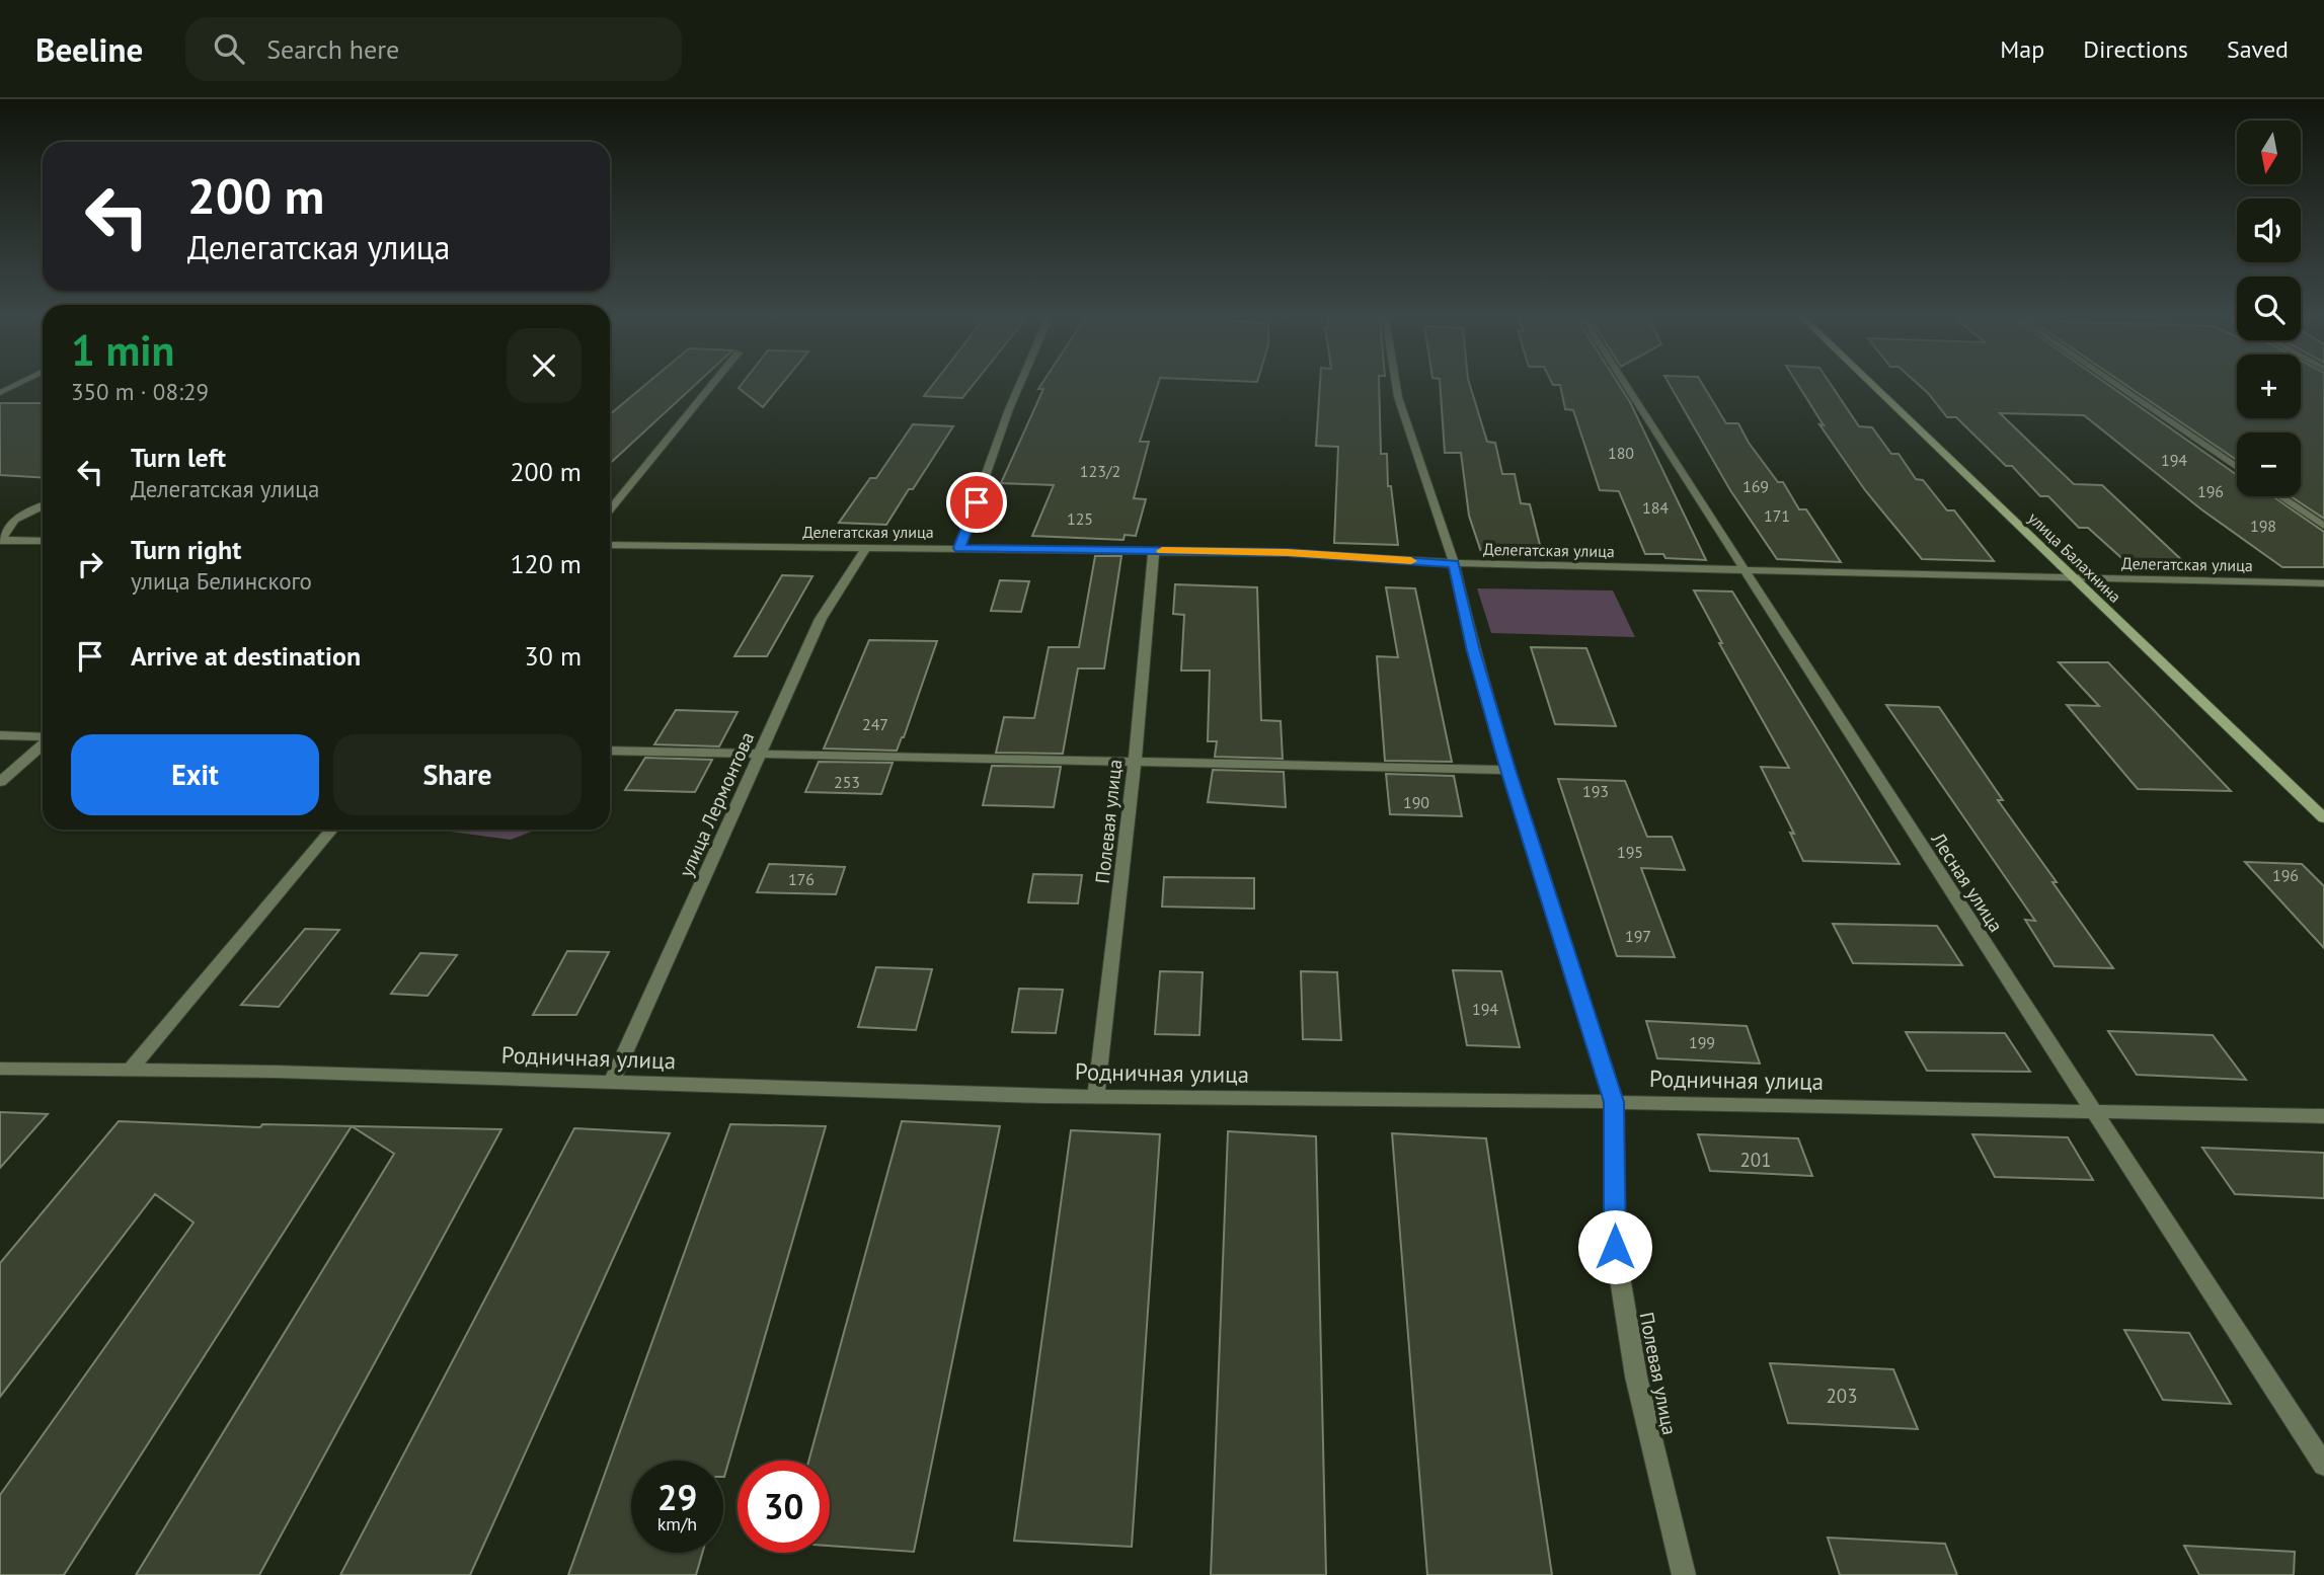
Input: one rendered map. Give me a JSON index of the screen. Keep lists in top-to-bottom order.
{
  "streets": {
    "street": [
      "Делегатская улица",
      "улица Балахнина",
      "улица Лермонтова",
      "Полевая улица",
      "Лесная улица",
      "Родничная улица"
    ]
  },
  "crossings": [
    ["Делегатская улица", "улица Балахнина"],
    ["Делегатская улица", "улица Лермонтова"],
    ["Делегатская улица", "Полевая улица"],
    ["Делегатская улица", "Лесная улица"],
    ["улица Лермонтова", "Родничная улица"],
    ["Полевая улица", "Родничная улица"],
    ["Лесная улица", "Родничная улица"]
  ],
  "house_numbers": [
    "180",
    "194",
    "123/2",
    "169",
    "196",
    "184",
    "171",
    "125",
    "198",
    "247",
    "253",
    "193",
    "190",
    "195",
    "196",
    "176",
    "197",
    "194",
    "199",
    "201",
    "203"
  ],
  "north": "bottom",
  "page": {
    "header": "Beeline",
    "search": "Search here",
    "nav": ["Map", "Directions", "Saved"],
    "map_buttons": ["+", "−"],
    "turn": ["200 m", "Делегатская улица"],
    "heading": ["1 min", "350 m · 08:29"],
    "list": [
      {
        "name": "Turn left",
        "note": "Делегатская улица",
        "value": "200 m"
      },
      {
        "name": "Turn right",
        "note": "улица Белинского",
        "value": "120 m"
      },
      {
        "name": "Arrive at destination",
        "value": "30 m"
      }
    ],
    "buttons": ["Exit", "Share"],
    "speed": "29 km/h",
    "limit": "30"
  }
}
